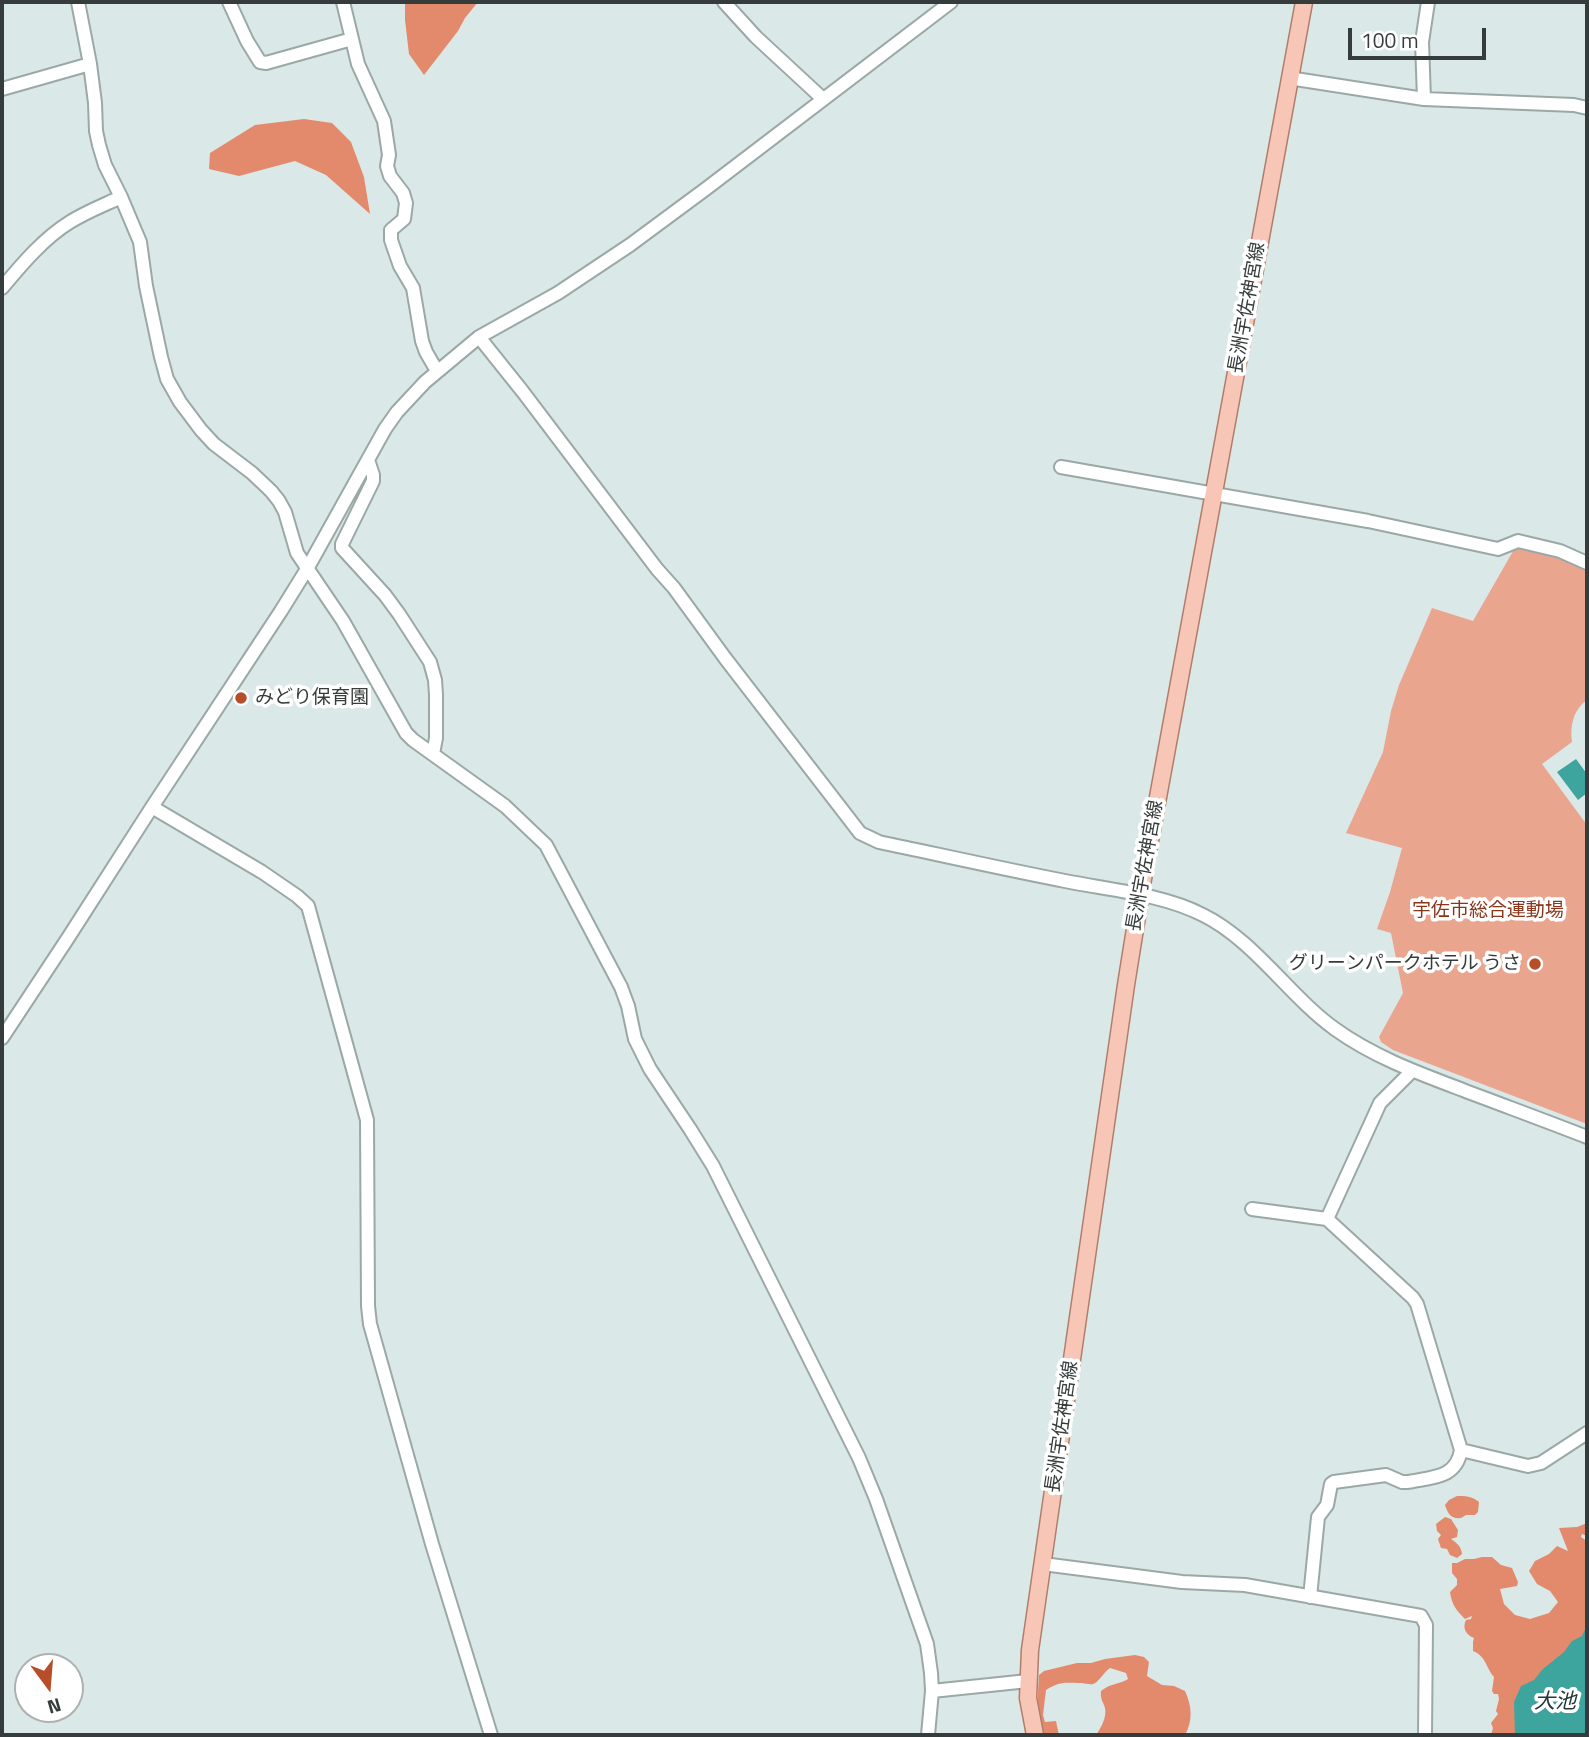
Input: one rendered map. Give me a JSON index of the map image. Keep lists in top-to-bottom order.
{
  "streets": {
    "main road": ["長洲宇佐神宮線"]
  },
  "water": ["大池"],
  "parks": ["宇佐市総合運動場"],
  "places": ["みどり保育園", "グリーンパークホテル うさ"],
  "scale_bar": "100 m",
  "north": "bottom"
}
